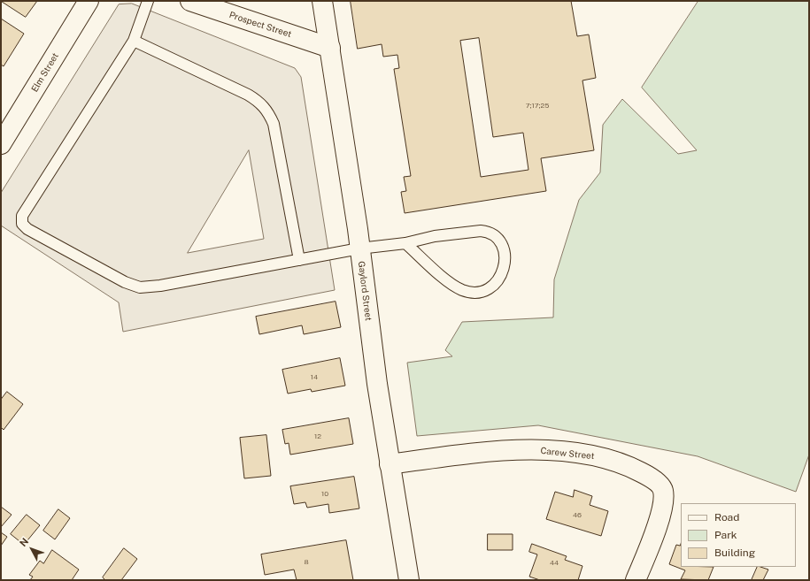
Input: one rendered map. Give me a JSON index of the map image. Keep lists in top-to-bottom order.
{
  "streets": {
    "street": [
      "Prospect Street",
      "Elm Street",
      "Gaylord Street",
      "Carew Street"
    ]
  },
  "crossings": [
    ["Prospect Street", "Gaylord Street"],
    ["Gaylord Street", "Carew Street"]
  ],
  "house_numbers": [
    "7;17;25",
    "14",
    "12",
    "10",
    "46",
    "8",
    "44"
  ],
  "legend": ["Road", "Park", "Building"],
  "north": "top left"
}
